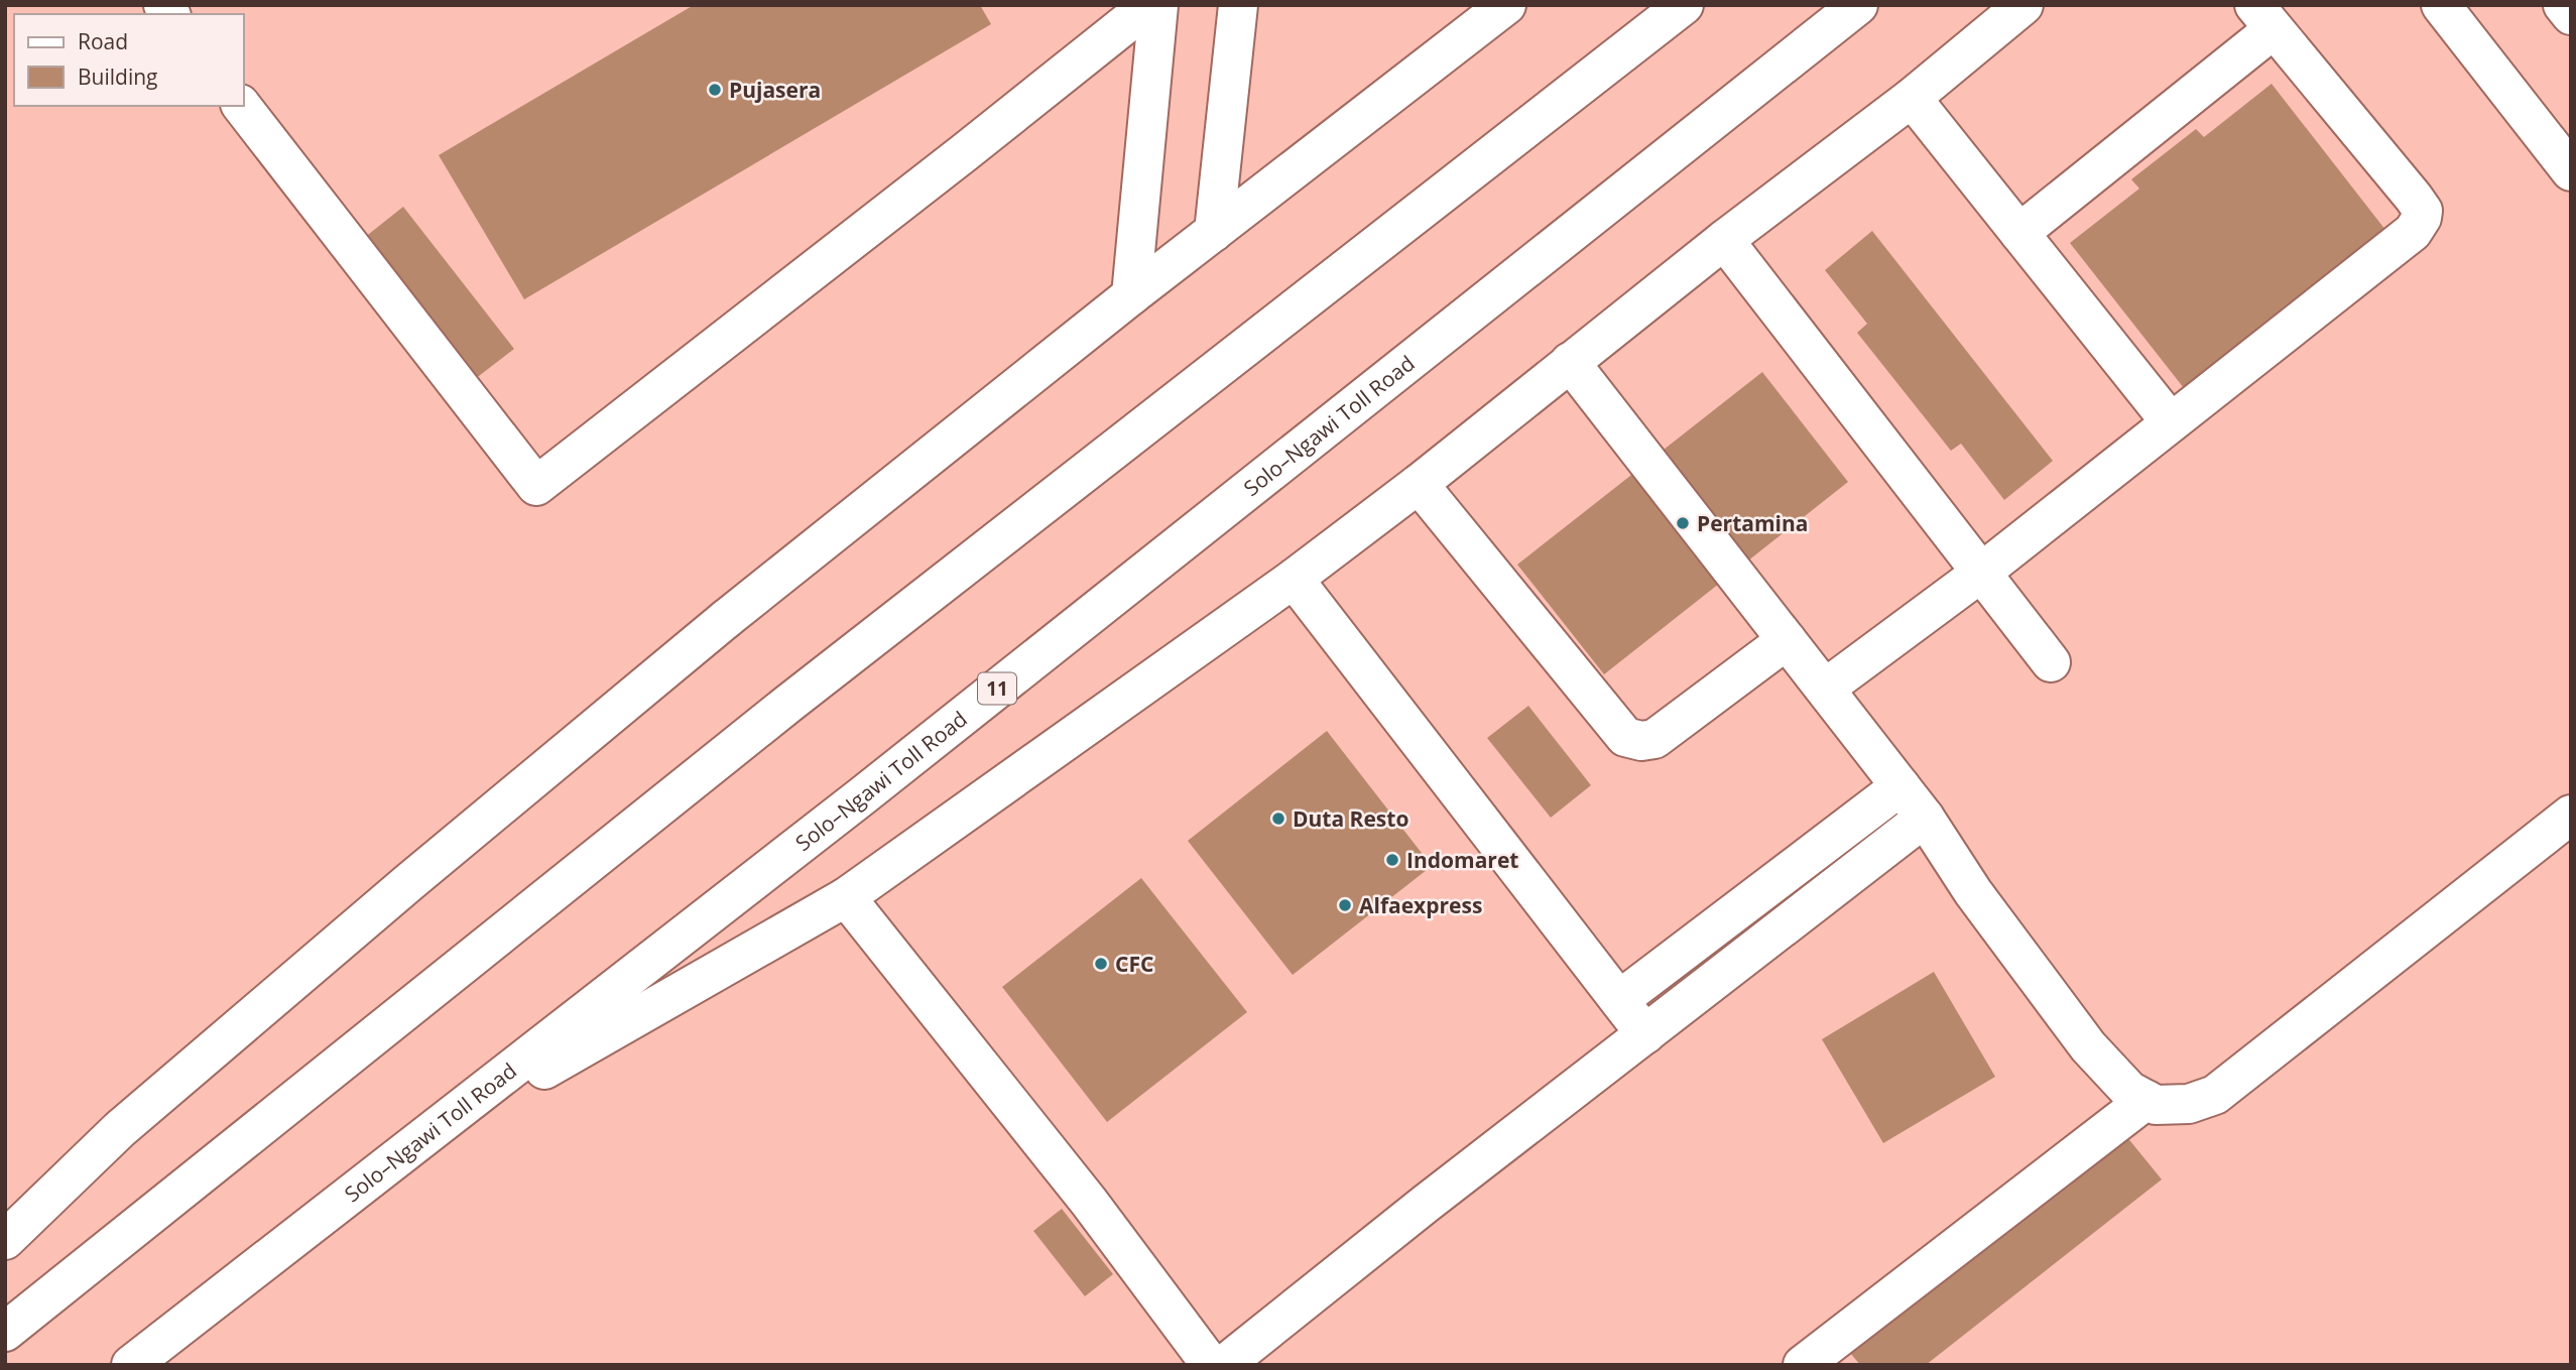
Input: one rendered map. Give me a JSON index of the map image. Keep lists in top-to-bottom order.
{
  "streets": {
    "main road": ["Solo–Ngawi Toll Road", "11"]
  },
  "places": [
    "Pujasera",
    "Pertamina",
    "Duta Resto",
    "Indomaret",
    "Alfaexpress",
    "CFC"
  ],
  "legend": ["Road", "Building"]
}
